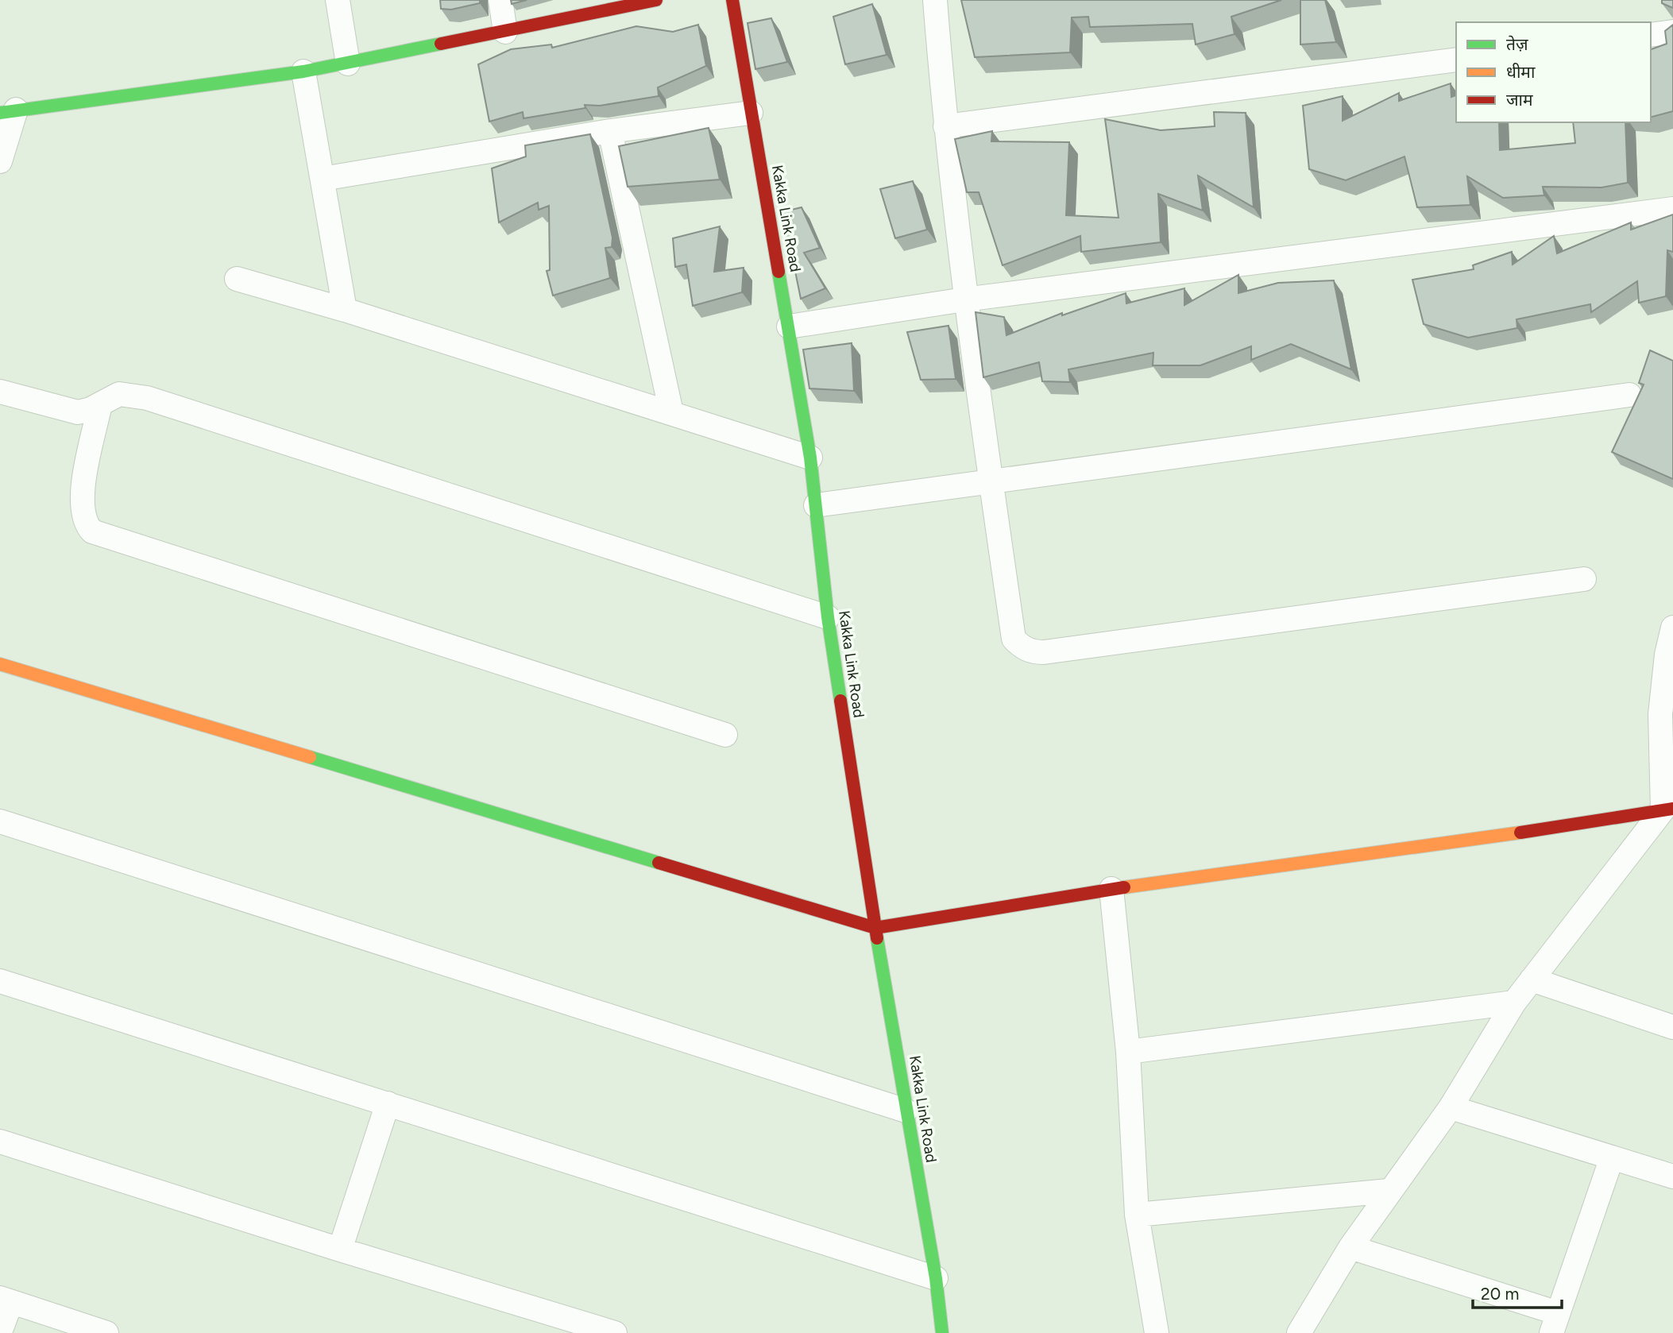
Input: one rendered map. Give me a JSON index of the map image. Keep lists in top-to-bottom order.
{
  "streets": {
    "street": ["Kakka Link Road"]
  },
  "legend": ["तेज़", "धीमा", "जाम"],
  "scale_bar": "20 m"
}
